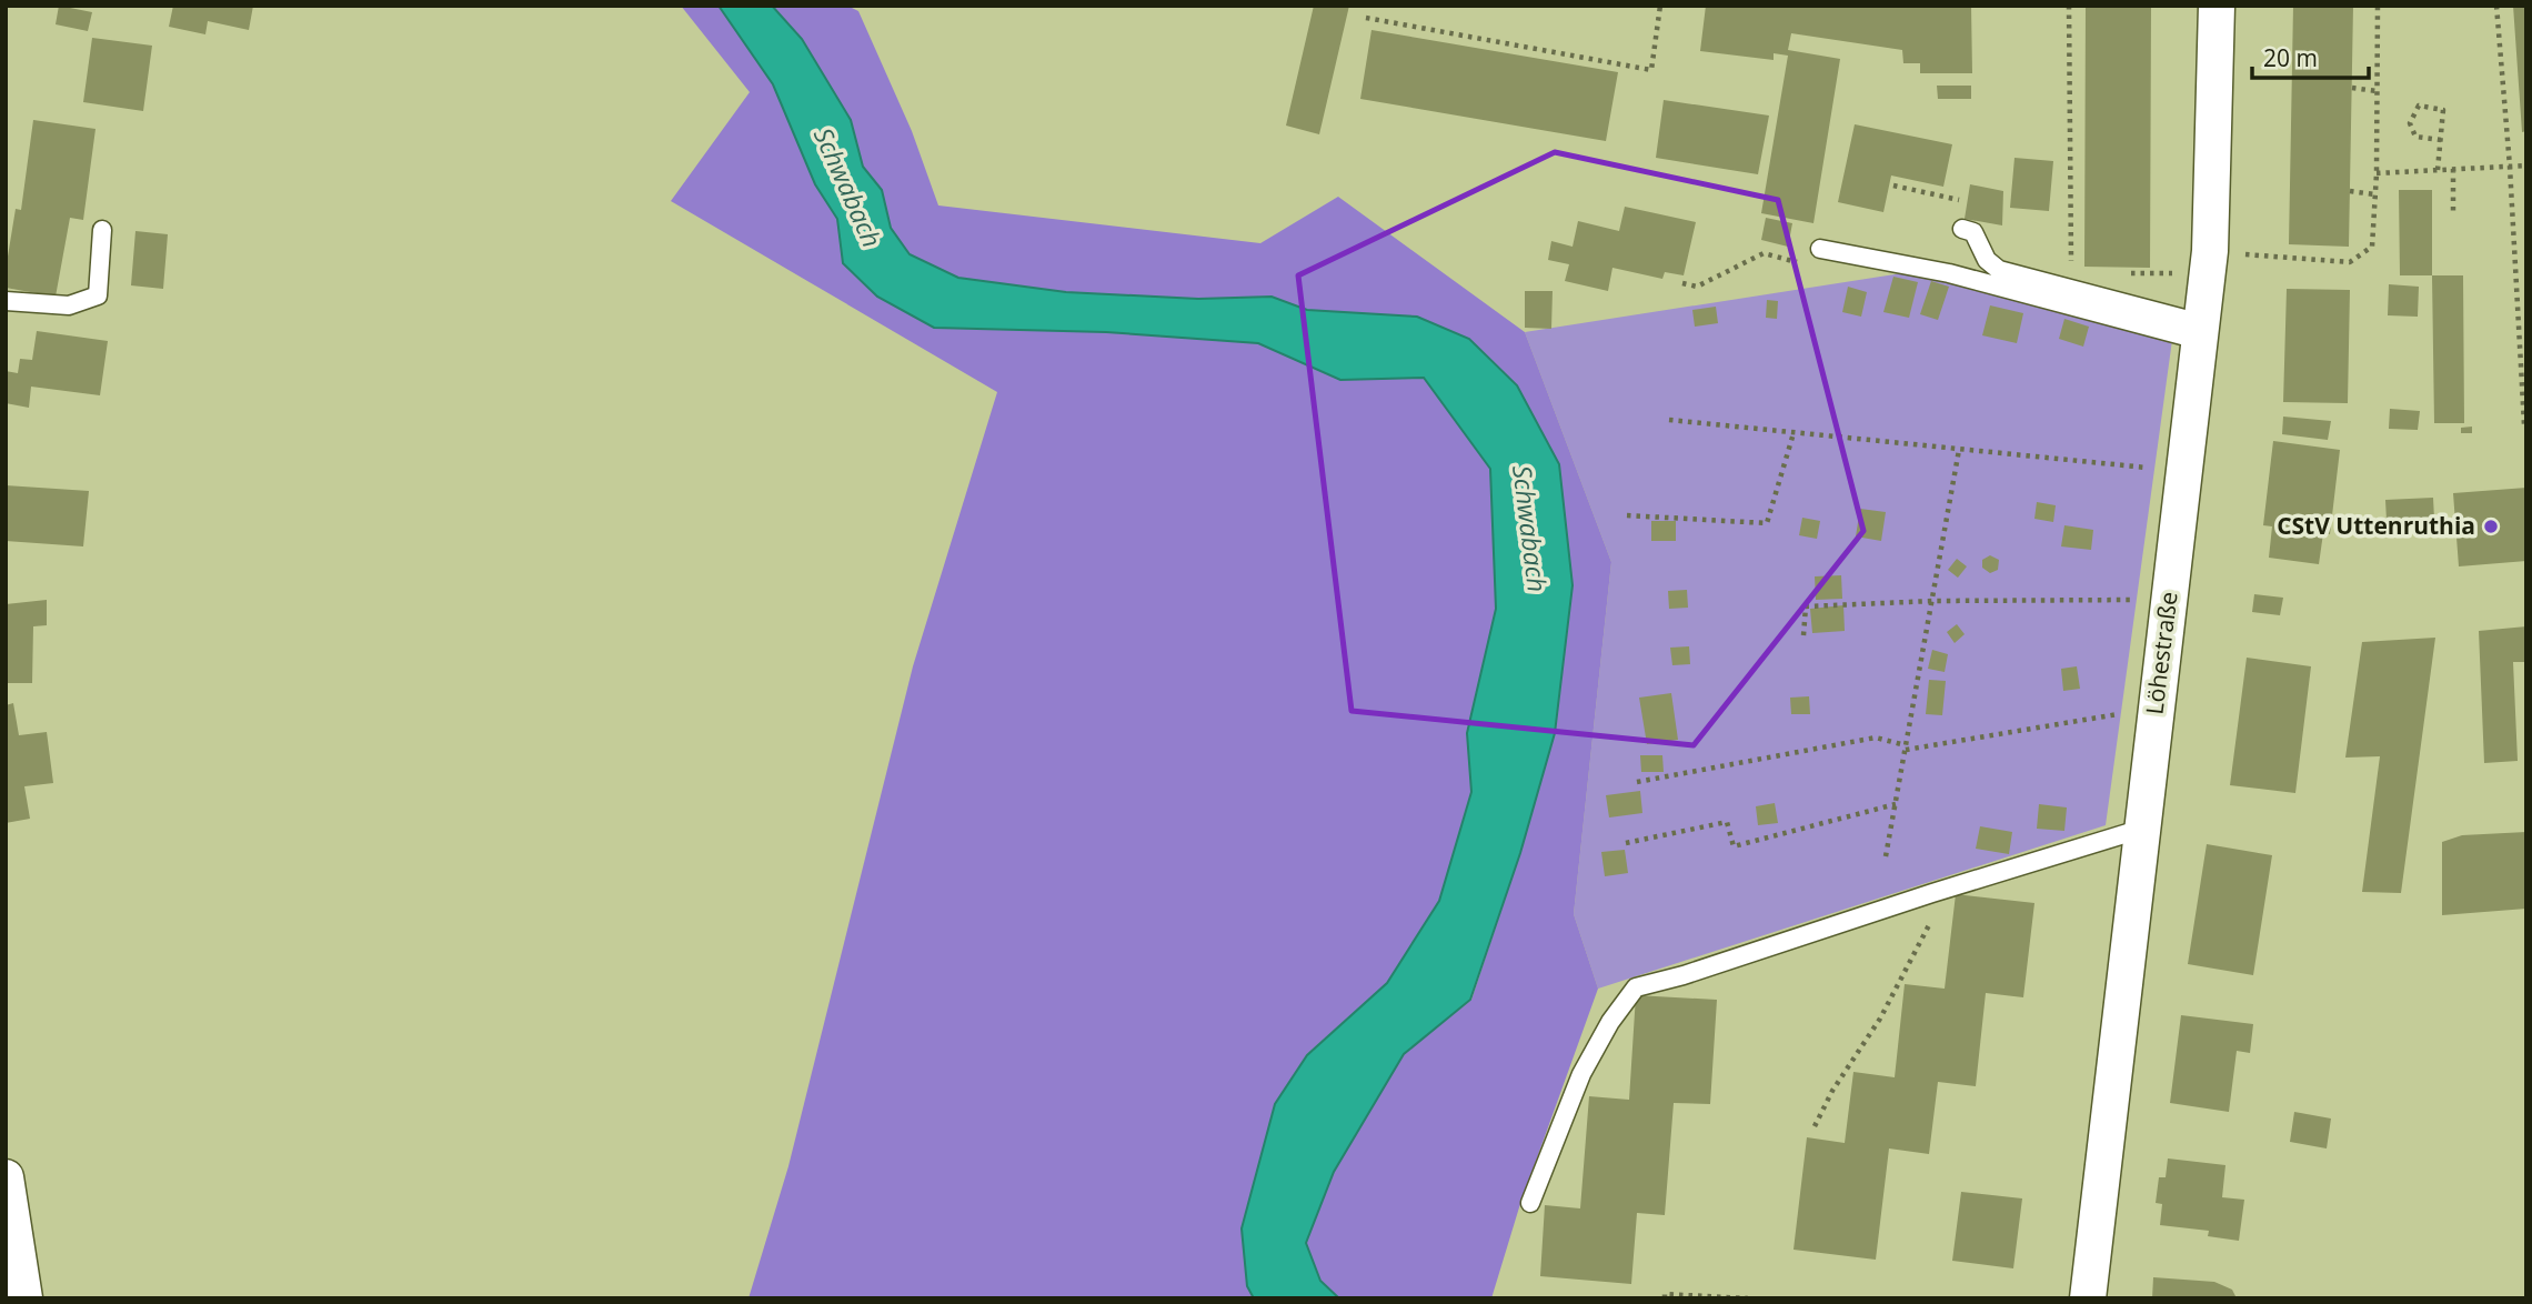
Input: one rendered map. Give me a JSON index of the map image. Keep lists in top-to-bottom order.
{
  "streets": {
    "street": ["Löhestraße"]
  },
  "water": ["Schwabach"],
  "places": ["CStV Uttenruthia"],
  "scale_bar": "20 m"
}
